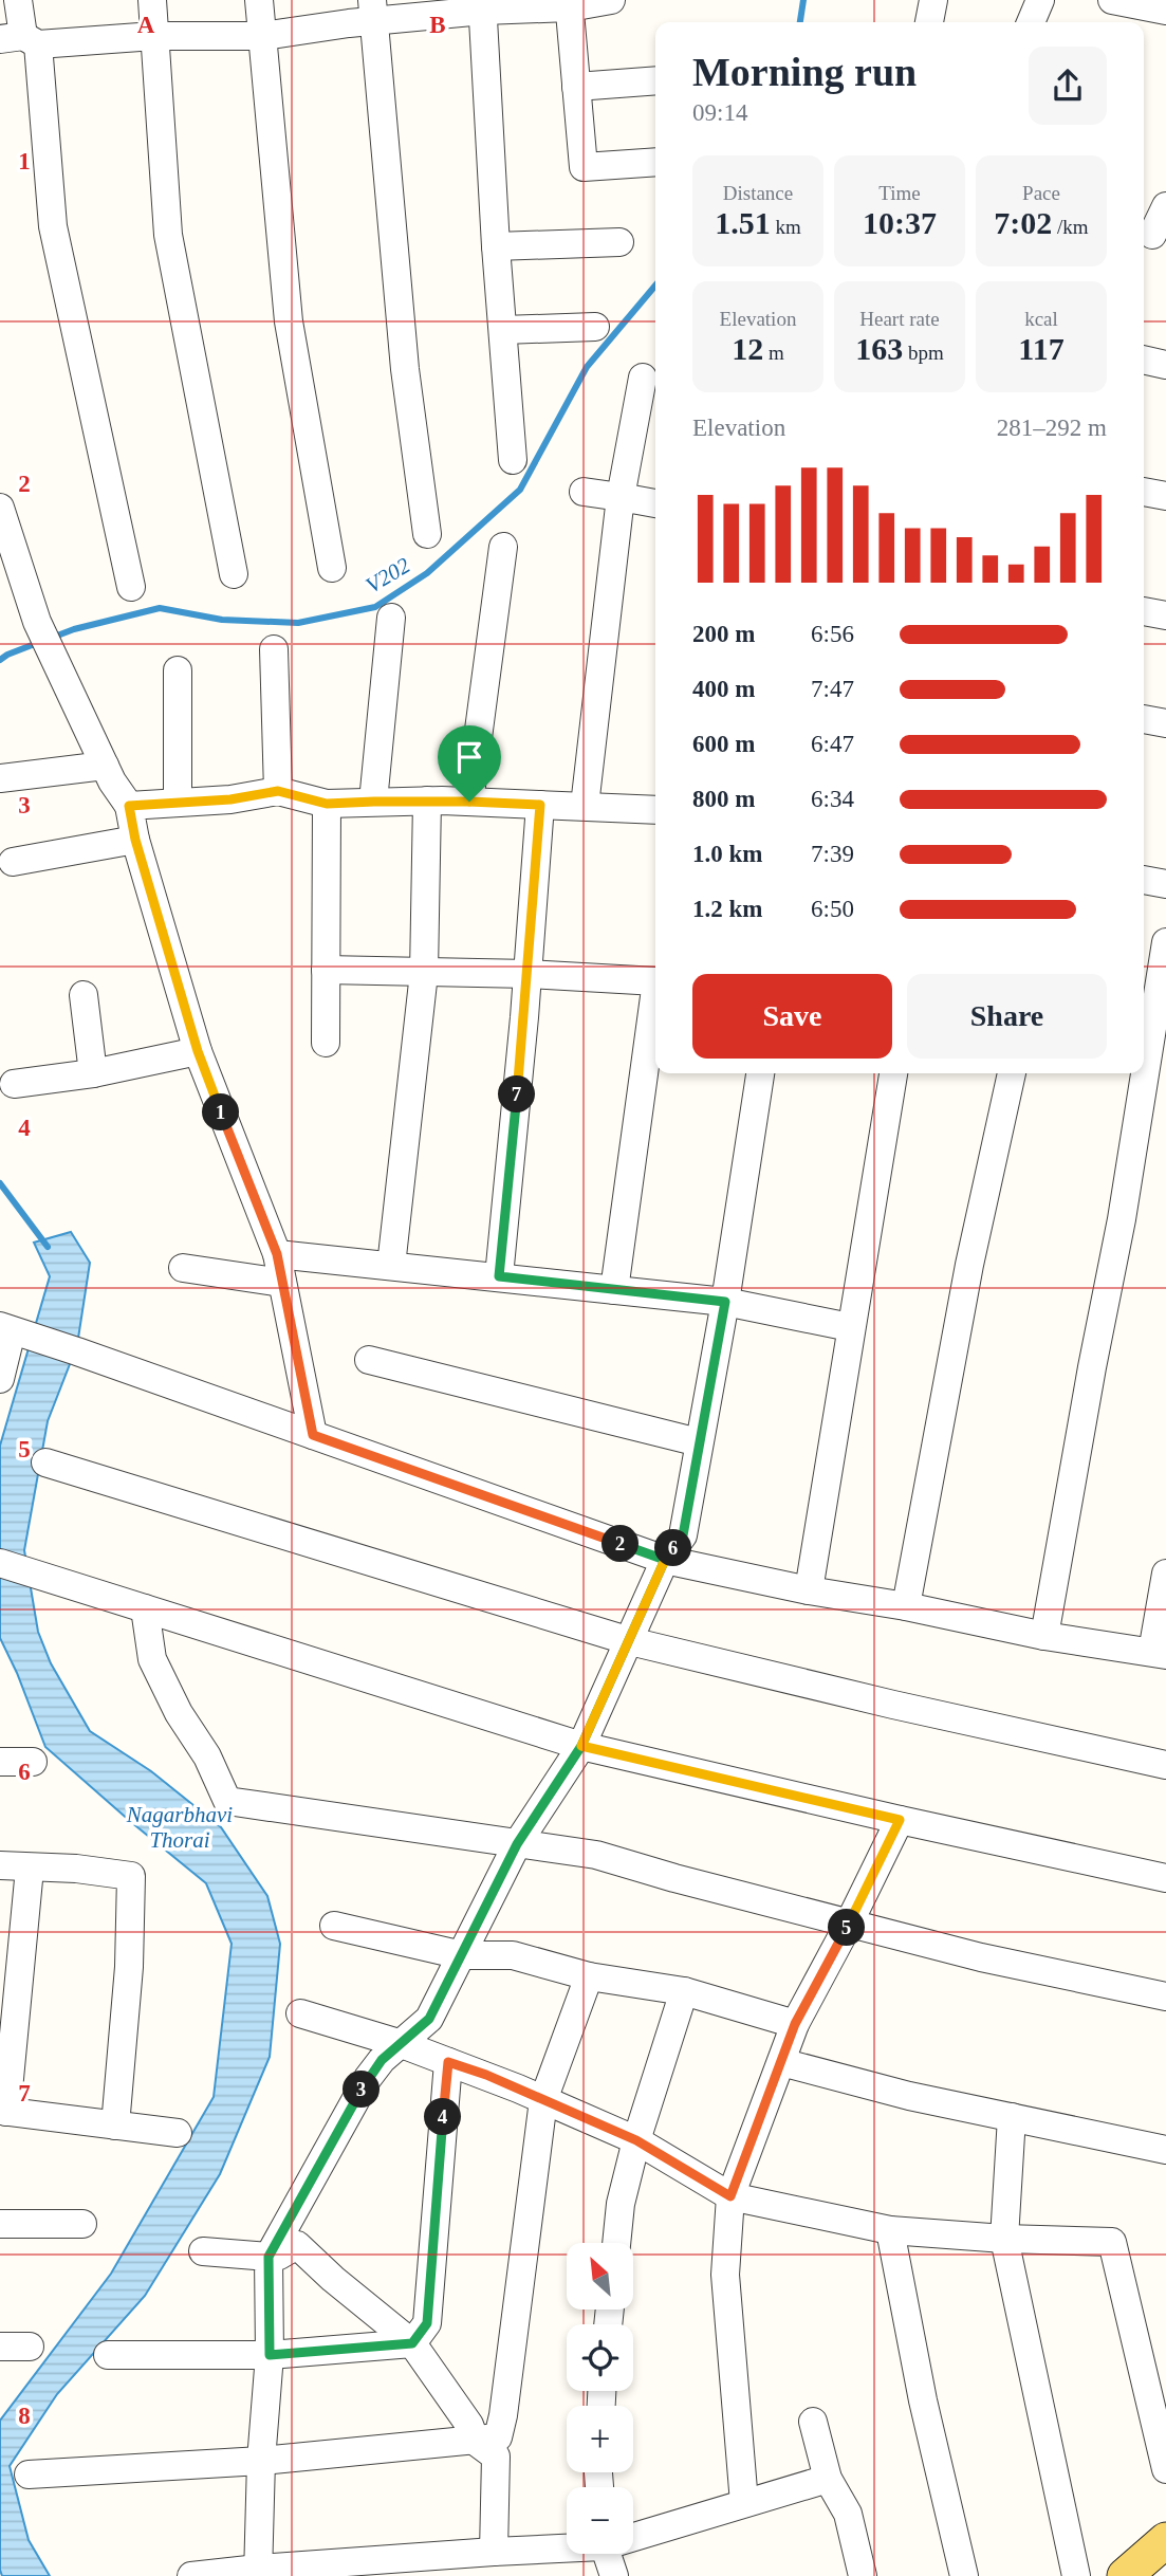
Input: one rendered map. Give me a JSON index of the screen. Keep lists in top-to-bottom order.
{
  "water": ["V202", "Nagarbhavi Thorai"],
  "north": "top left",
  "page": {
    "heading": ["Morning run", "09:14"],
    "stats": [
      ["Distance", "1.51 km"],
      ["Time", "10:37"],
      ["Pace", "7:02 /km"],
      ["Elevation", "12 m"],
      ["Heart rate", "163 bpm"],
      ["kcal", "117"]
    ],
    "chart": ["Elevation", "281–292 m"],
    "list": [
      {
        "name": "200 m",
        "note": "6:56"
      },
      {
        "name": "400 m",
        "note": "7:47"
      },
      {
        "name": "600 m",
        "note": "6:47"
      },
      {
        "name": "800 m",
        "note": "6:34"
      },
      {
        "name": "1.0 km",
        "note": "7:39"
      },
      {
        "name": "1.2 km",
        "note": "6:50"
      }
    ],
    "buttons": ["Save", "Share"],
    "pins": [
      "7",
      "1",
      "2",
      "6",
      "5",
      "3",
      "4"
    ],
    "map_buttons": ["+", "−"]
  },
  "grid": {
    "columns": ["A", "B"],
    "rows": [
      "1",
      "2",
      "3",
      "4",
      "5",
      "6",
      "7",
      "8"
    ]
  }
}
